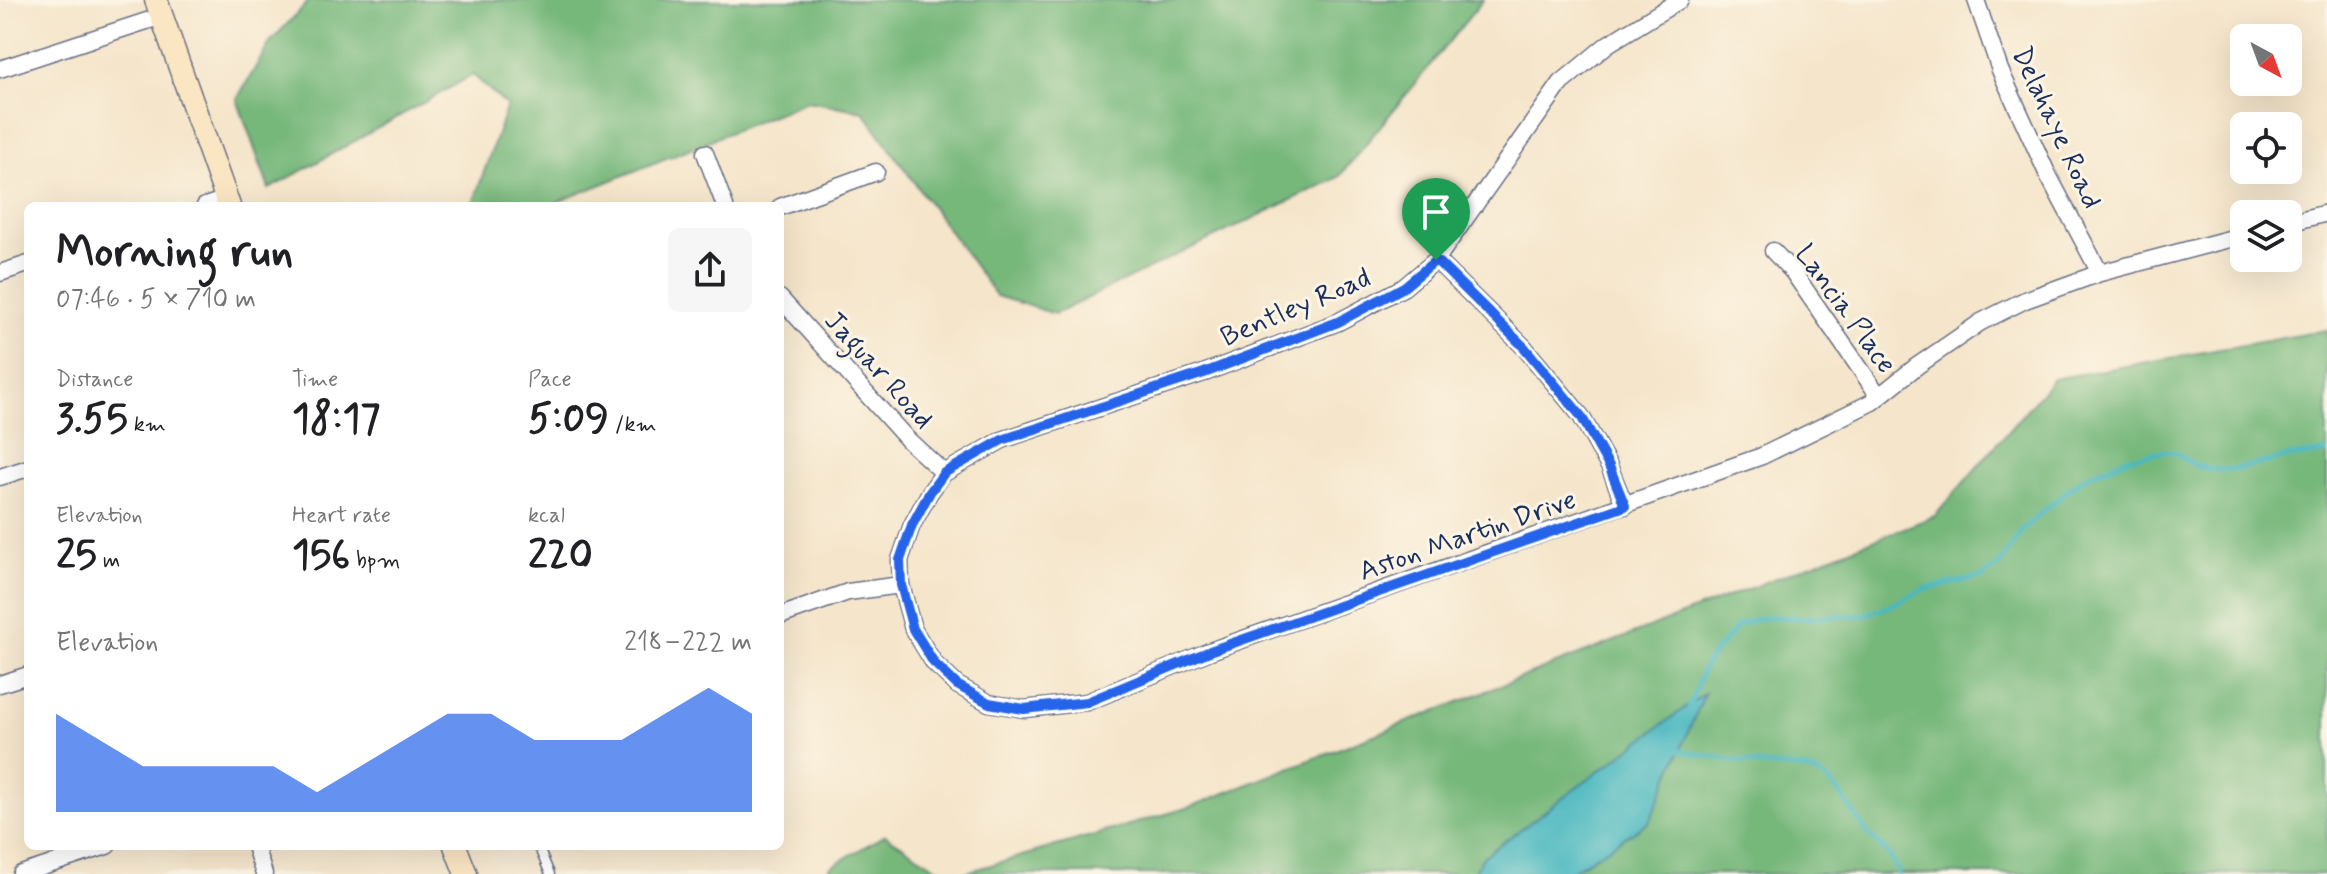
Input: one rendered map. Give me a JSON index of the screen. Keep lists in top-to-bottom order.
{
  "streets": {
    "street": [
      "Delahaye Road",
      "Bentley Road",
      "Lancia Place",
      "Jaguar Road",
      "Aston Martin Drive"
    ]
  },
  "crossings": [
    ["Delahaye Road", "Aston Martin Drive"],
    ["Bentley Road", "Jaguar Road"],
    ["Bentley Road", "Aston Martin Drive"],
    ["Lancia Place", "Aston Martin Drive"]
  ],
  "north": "bottom right",
  "page": {
    "heading": ["Morning run", "07:46 · 5 × 710 m"],
    "stats": [
      ["Distance", "3.55 km"],
      ["Time", "18:17"],
      ["Pace", "5:09 /km"],
      ["Elevation", "25 m"],
      ["Heart rate", "156 bpm"],
      ["kcal", "220"]
    ],
    "chart": ["Elevation", "218–222 m"]
  }
}
